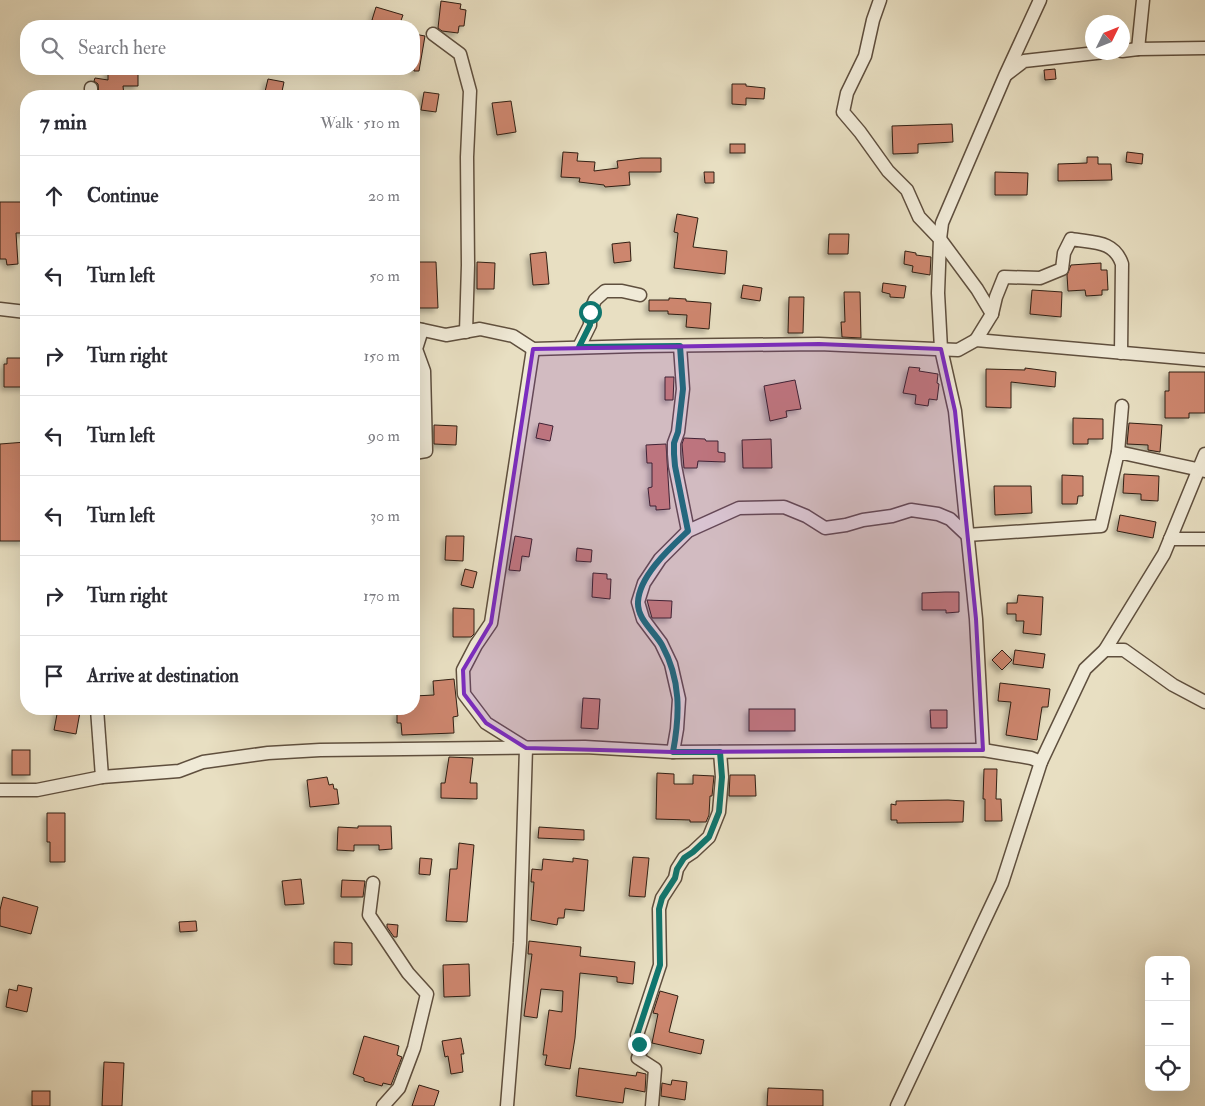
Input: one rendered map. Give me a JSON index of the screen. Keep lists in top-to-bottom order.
{
  "north": "top right",
  "page": {
    "search": "Search here",
    "heading": ["7 min", "Walk · 510 m"],
    "list": [
      ["Continue", "20 m"],
      ["Turn left", "50 m"],
      ["Turn right", "150 m"],
      ["Turn left", "90 m"],
      ["Turn left", "30 m"],
      ["Turn right", "170 m"],
      "Arrive at destination"
    ],
    "map_buttons": ["+", "−"]
  }
}
